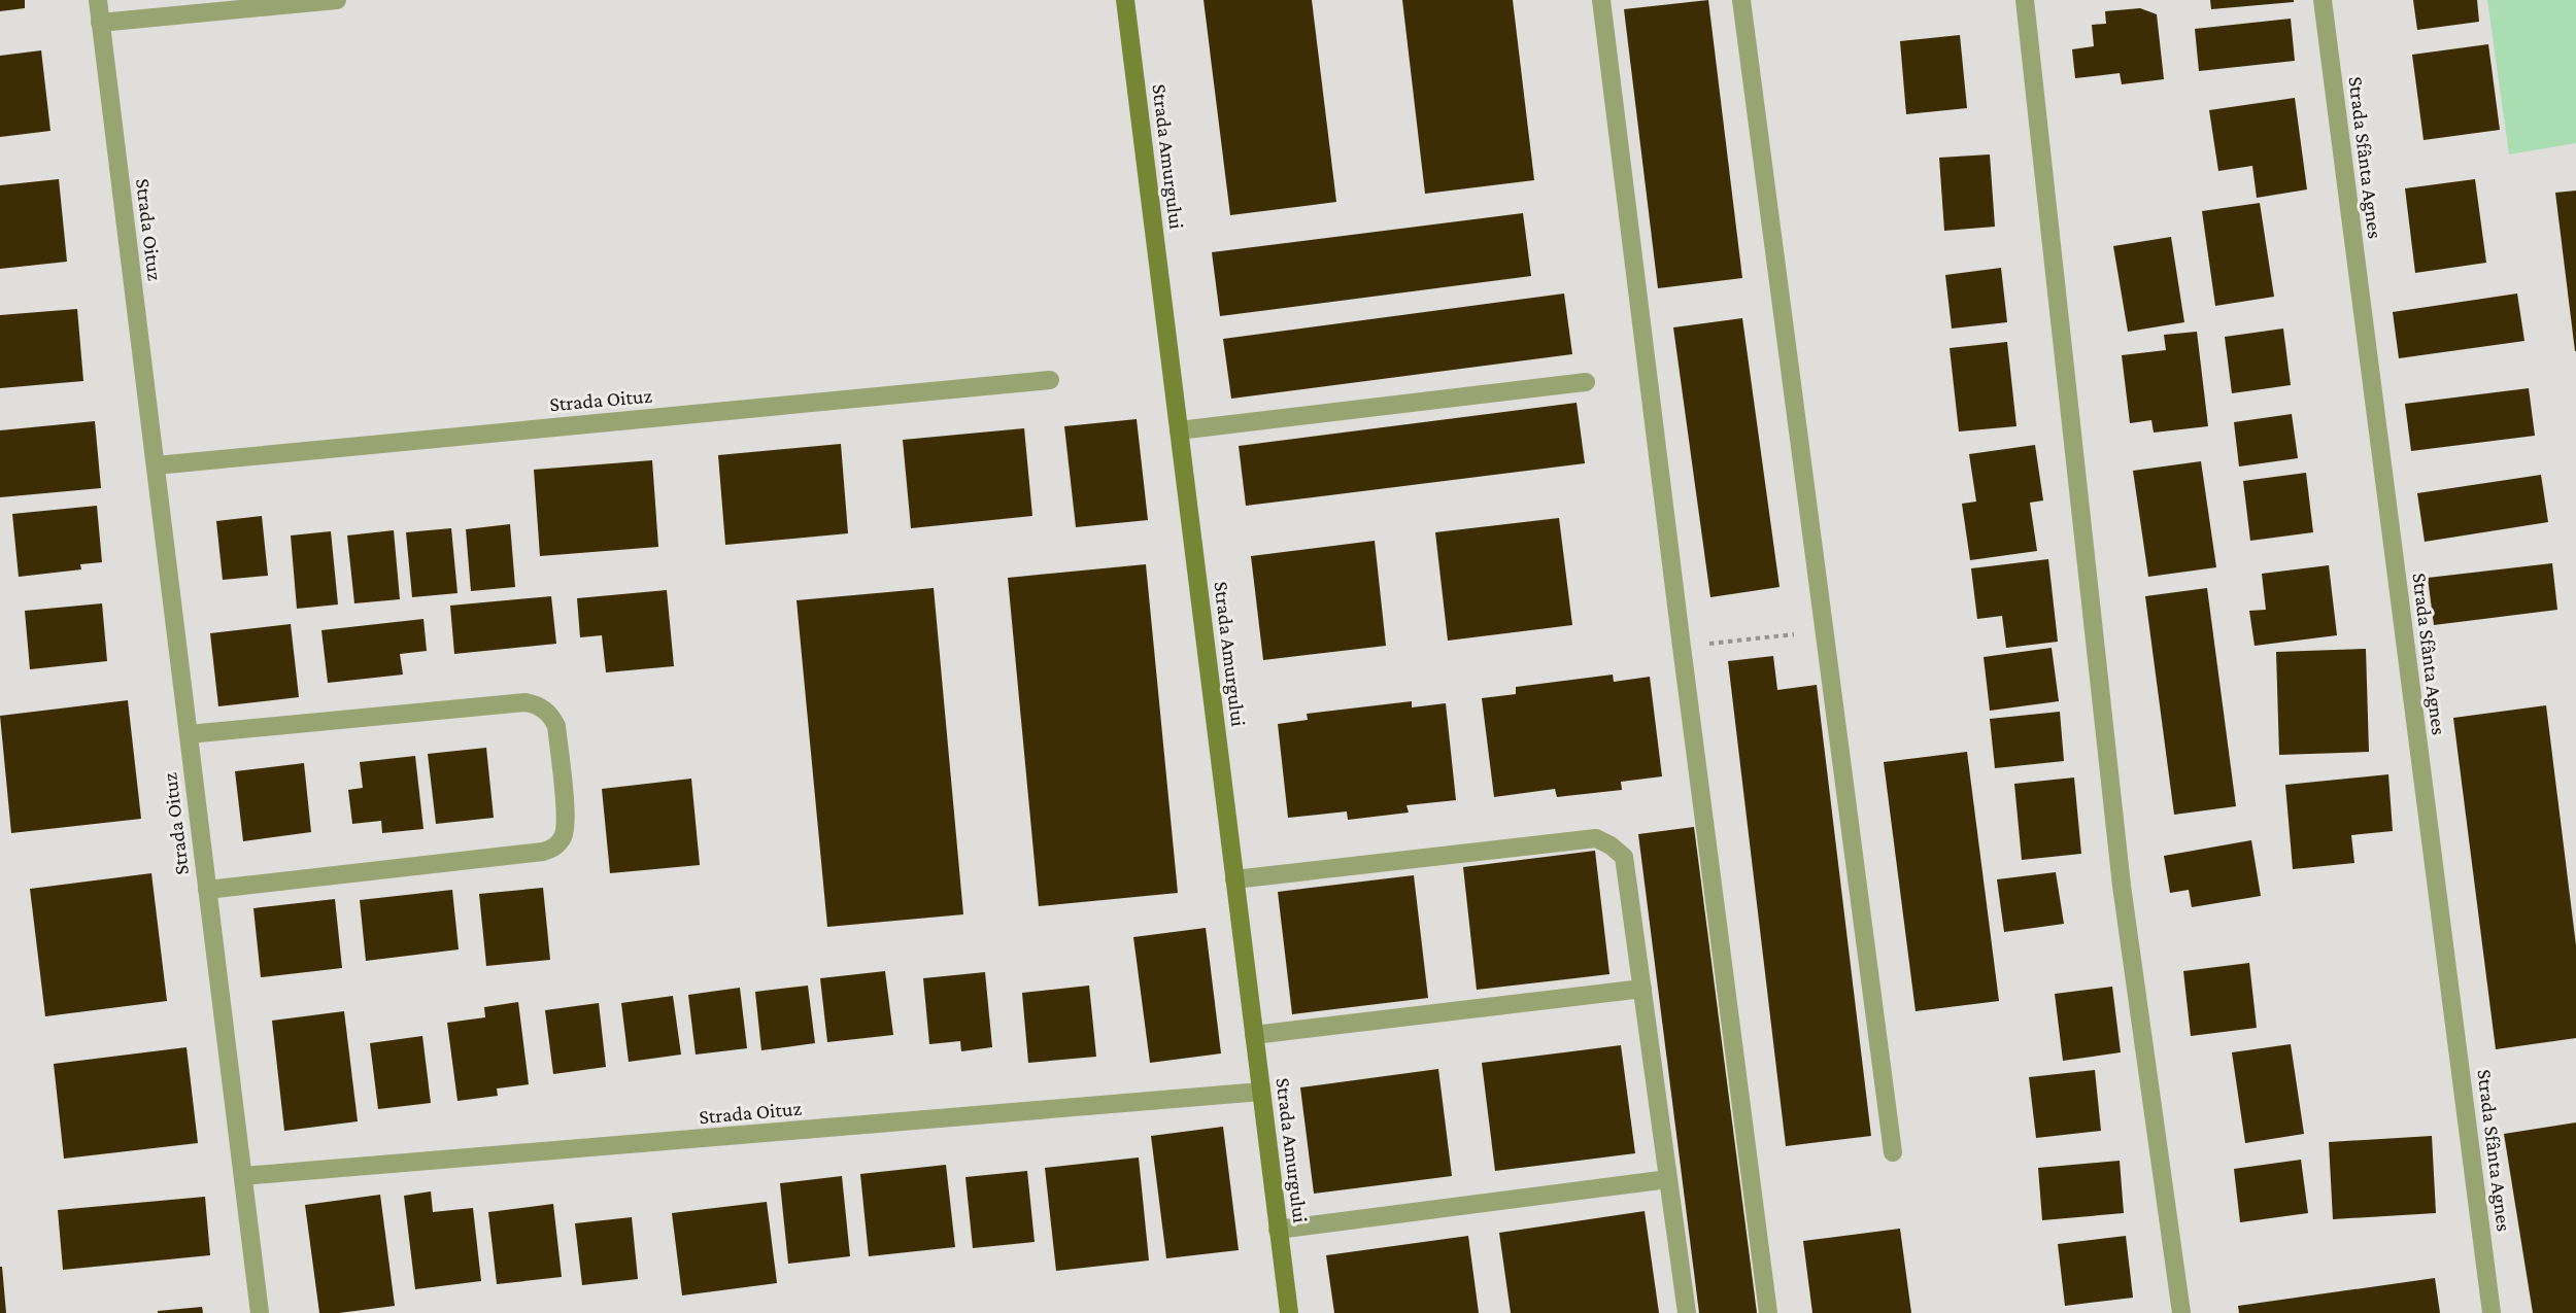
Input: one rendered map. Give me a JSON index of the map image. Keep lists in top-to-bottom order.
{
  "streets": {
    "street": ["Strada Amurgului", "Strada Sfânta Agnes", "Strada Oituz"]
  },
  "crossings": [
    ["Strada Amurgului", "Strada Oituz"]
  ]
}
